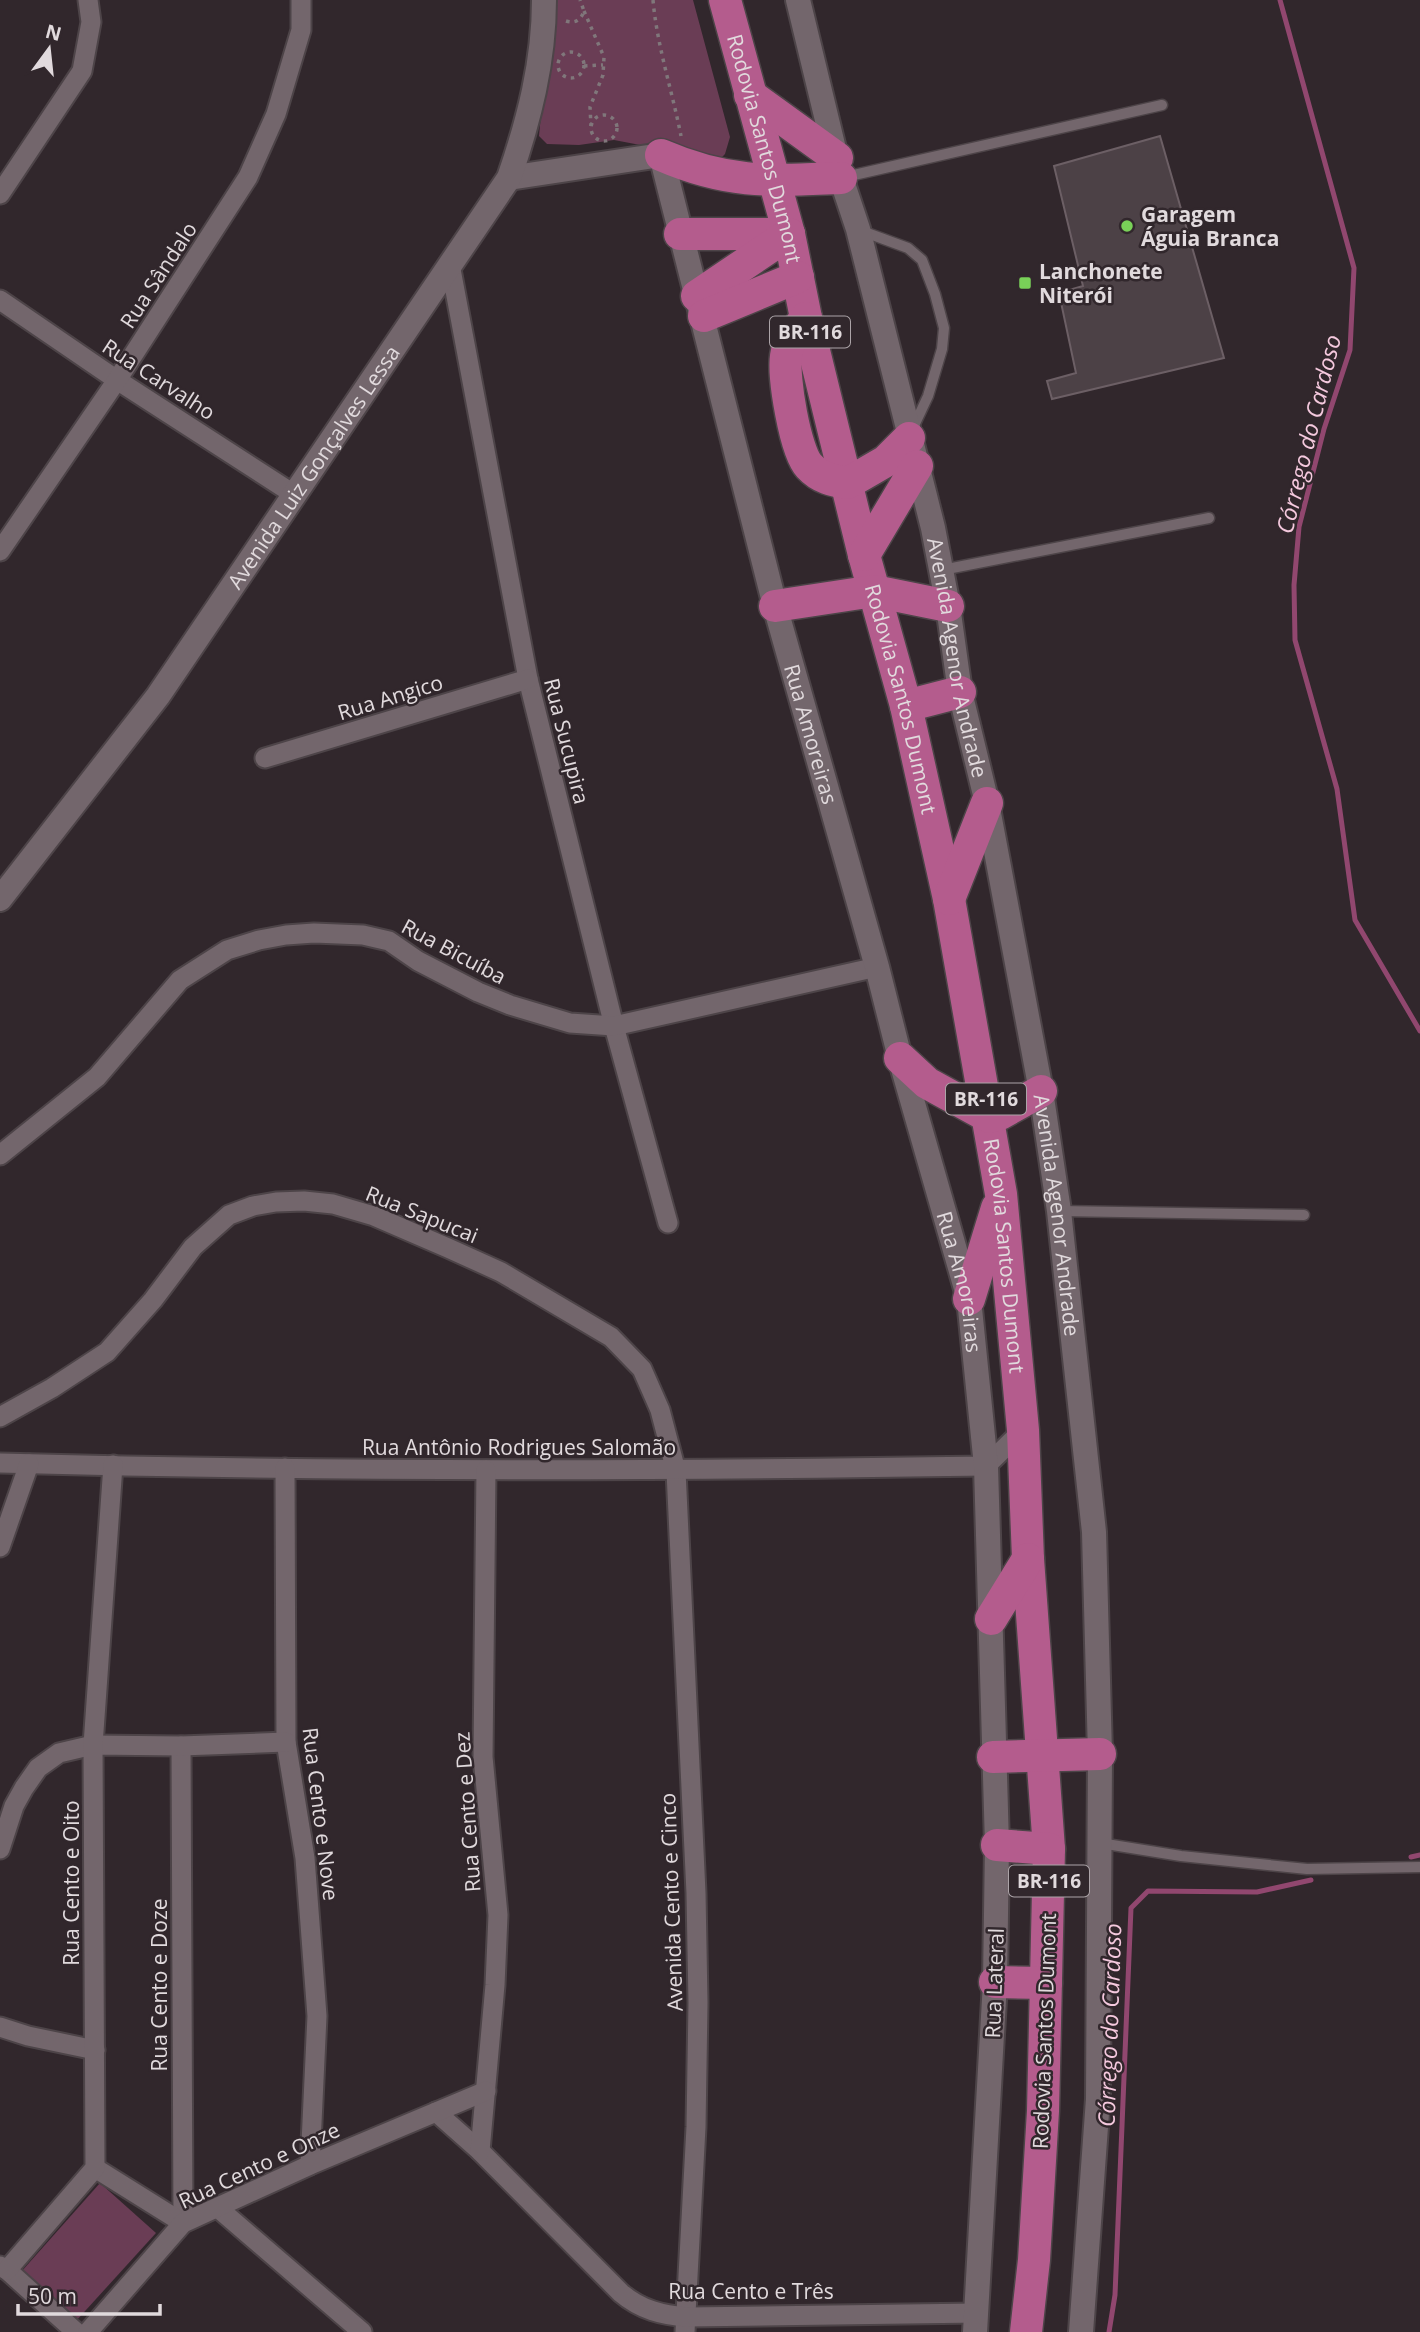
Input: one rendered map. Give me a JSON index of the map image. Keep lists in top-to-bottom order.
{
  "streets": {
    "highway": ["Rodovia Santos Dumont", "BR-116"],
    "street": [
      "Rua Sândalo",
      "Rua Carvalho",
      "Avenida Luiz Gonçalves Lessa",
      "Avenida Agenor Andrade",
      "Rua Angico",
      "Rua Amoreiras",
      "Rua Sucupira",
      "Rua Bicuíba",
      "Rua Sapucai",
      "Rua Antônio Rodrigues Salomão",
      "Rua Cento e Dez",
      "Rua Cento e Nove",
      "Rua Cento e Oito",
      "Avenida Cento e Cinco",
      "Rua Lateral",
      "Rua Cento e Doze",
      "Rua Cento e Onze",
      "Rua Cento e Três"
    ]
  },
  "crossings": [
    ["Rua Sândalo", "Rua Carvalho"],
    ["Rua Carvalho", "Avenida Luiz Gonçalves Lessa"],
    ["Avenida Luiz Gonçalves Lessa", "Rua Sucupira"],
    ["Rua Angico", "Rua Sucupira"],
    ["Rua Amoreiras", "Rua Bicuíba"],
    ["Rua Amoreiras", "Rua Antônio Rodrigues Salomão"],
    ["Rua Amoreiras", "Rua Lateral"],
    ["Rua Sucupira", "Rua Bicuíba"],
    ["Rua Sapucai", "Rua Antônio Rodrigues Salomão"],
    ["Rua Sapucai", "Avenida Cento e Cinco"],
    ["Rua Antônio Rodrigues Salomão", "Rua Cento e Dez"],
    ["Rua Antônio Rodrigues Salomão", "Rua Cento e Nove"],
    ["Rua Antônio Rodrigues Salomão", "Rua Cento e Oito"],
    ["Rua Antônio Rodrigues Salomão", "Avenida Cento e Cinco"],
    ["Rua Antônio Rodrigues Salomão", "Rua Lateral"],
    ["Rua Cento e Dez", "Rua Cento e Onze"],
    ["Rua Cento e Dez", "Rua Cento e Três"],
    ["Rua Cento e Nove", "Rua Cento e Onze"],
    ["Avenida Cento e Cinco", "Rua Cento e Três"],
    ["Rua Lateral", "Rua Cento e Três"],
    ["Rua Cento e Doze", "Rua Cento e Onze"],
    ["Rua Cento e Onze", "Rua Cento e Três"]
  ],
  "water": ["Córrego do Cardoso"],
  "places": {
    "other": ["Garagem Águia Branca"],
    "transit": ["Lanchonete Niterói"]
  },
  "scale_bar": "50 m",
  "north": "top"
}
